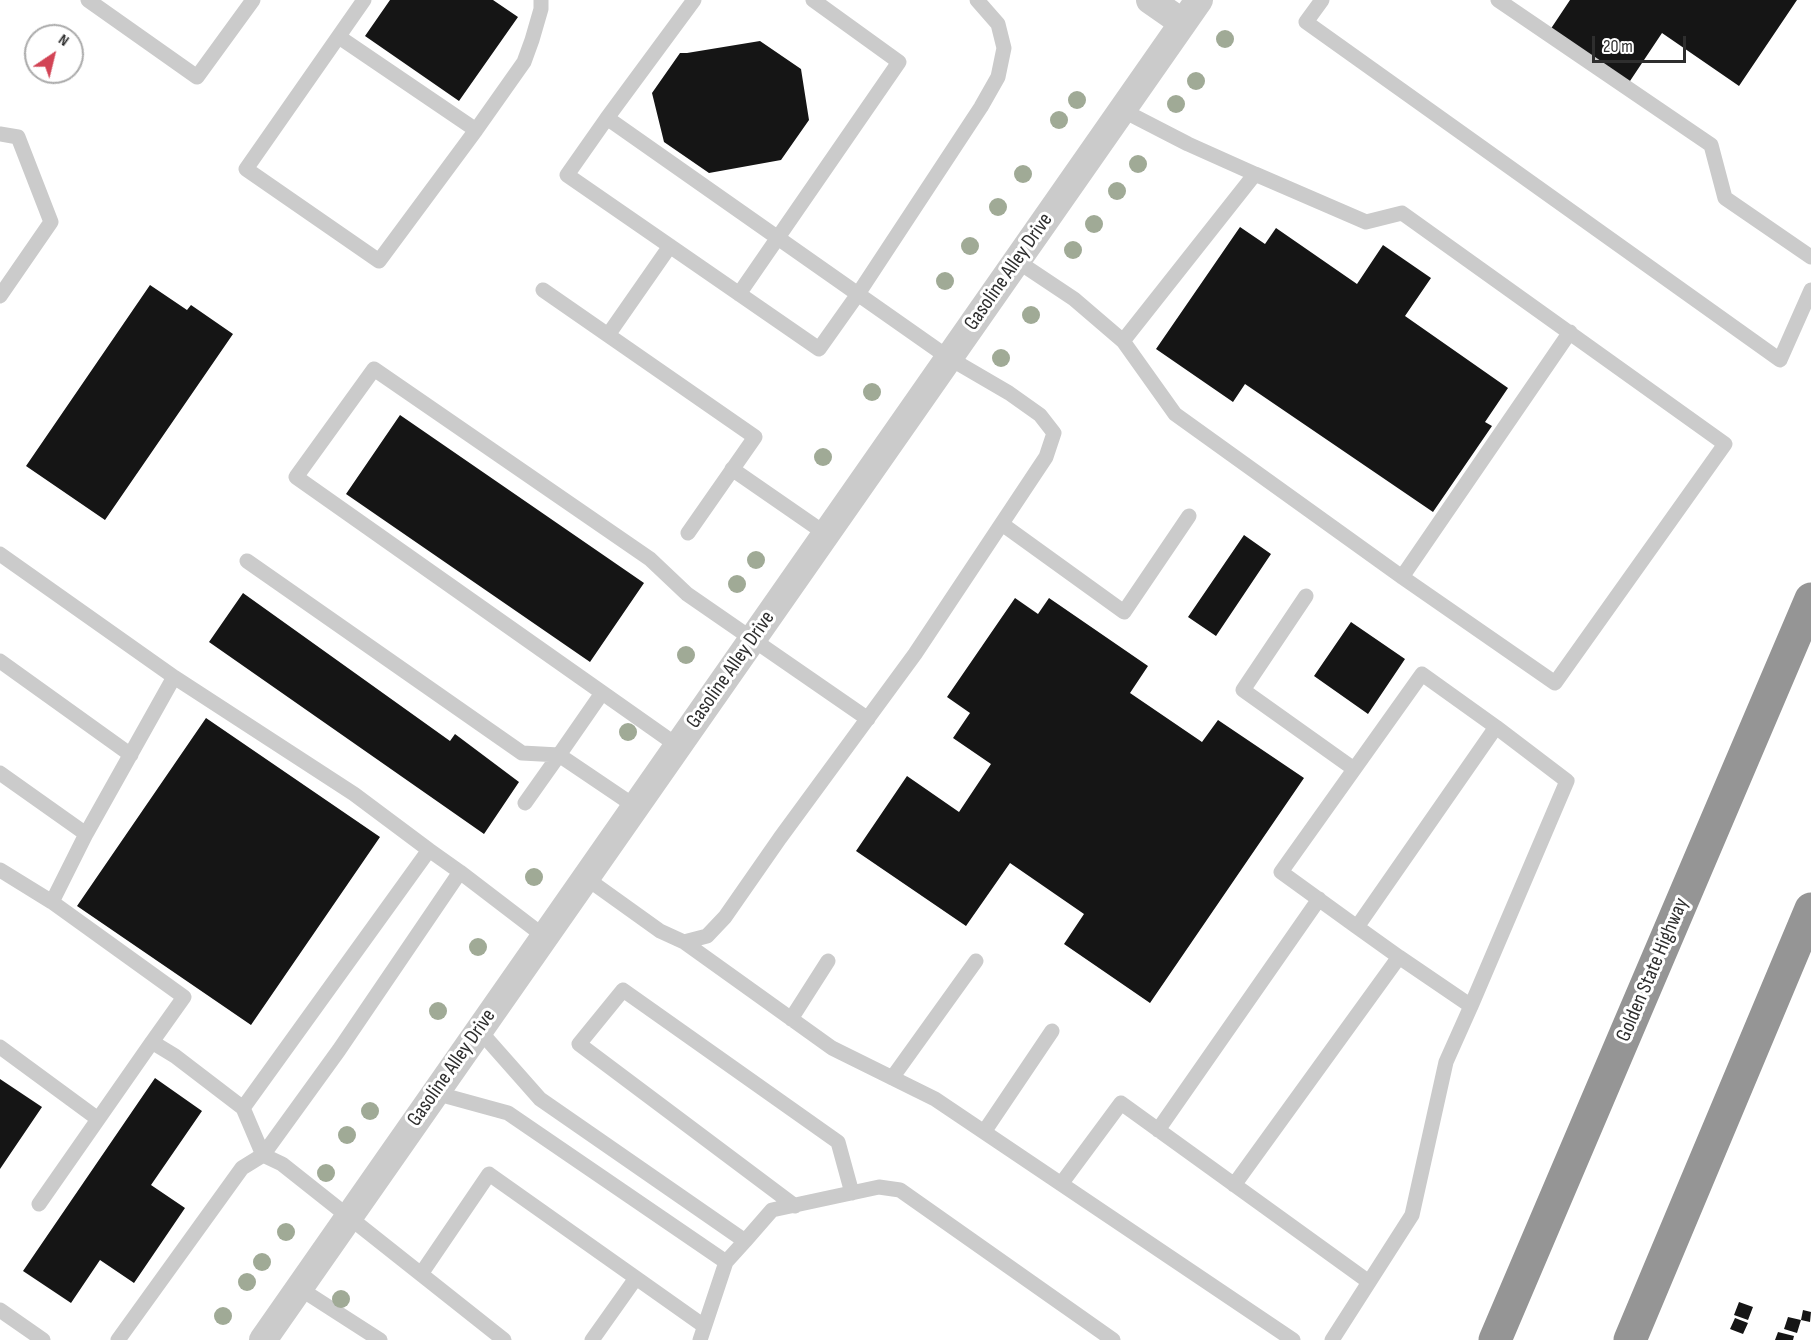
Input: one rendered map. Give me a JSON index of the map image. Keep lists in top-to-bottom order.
{
  "streets": {
    "highway": ["Golden State Highway"],
    "street": ["Gasoline Alley Drive"]
  },
  "scale_bar": "20 m",
  "north": "top right"
}
